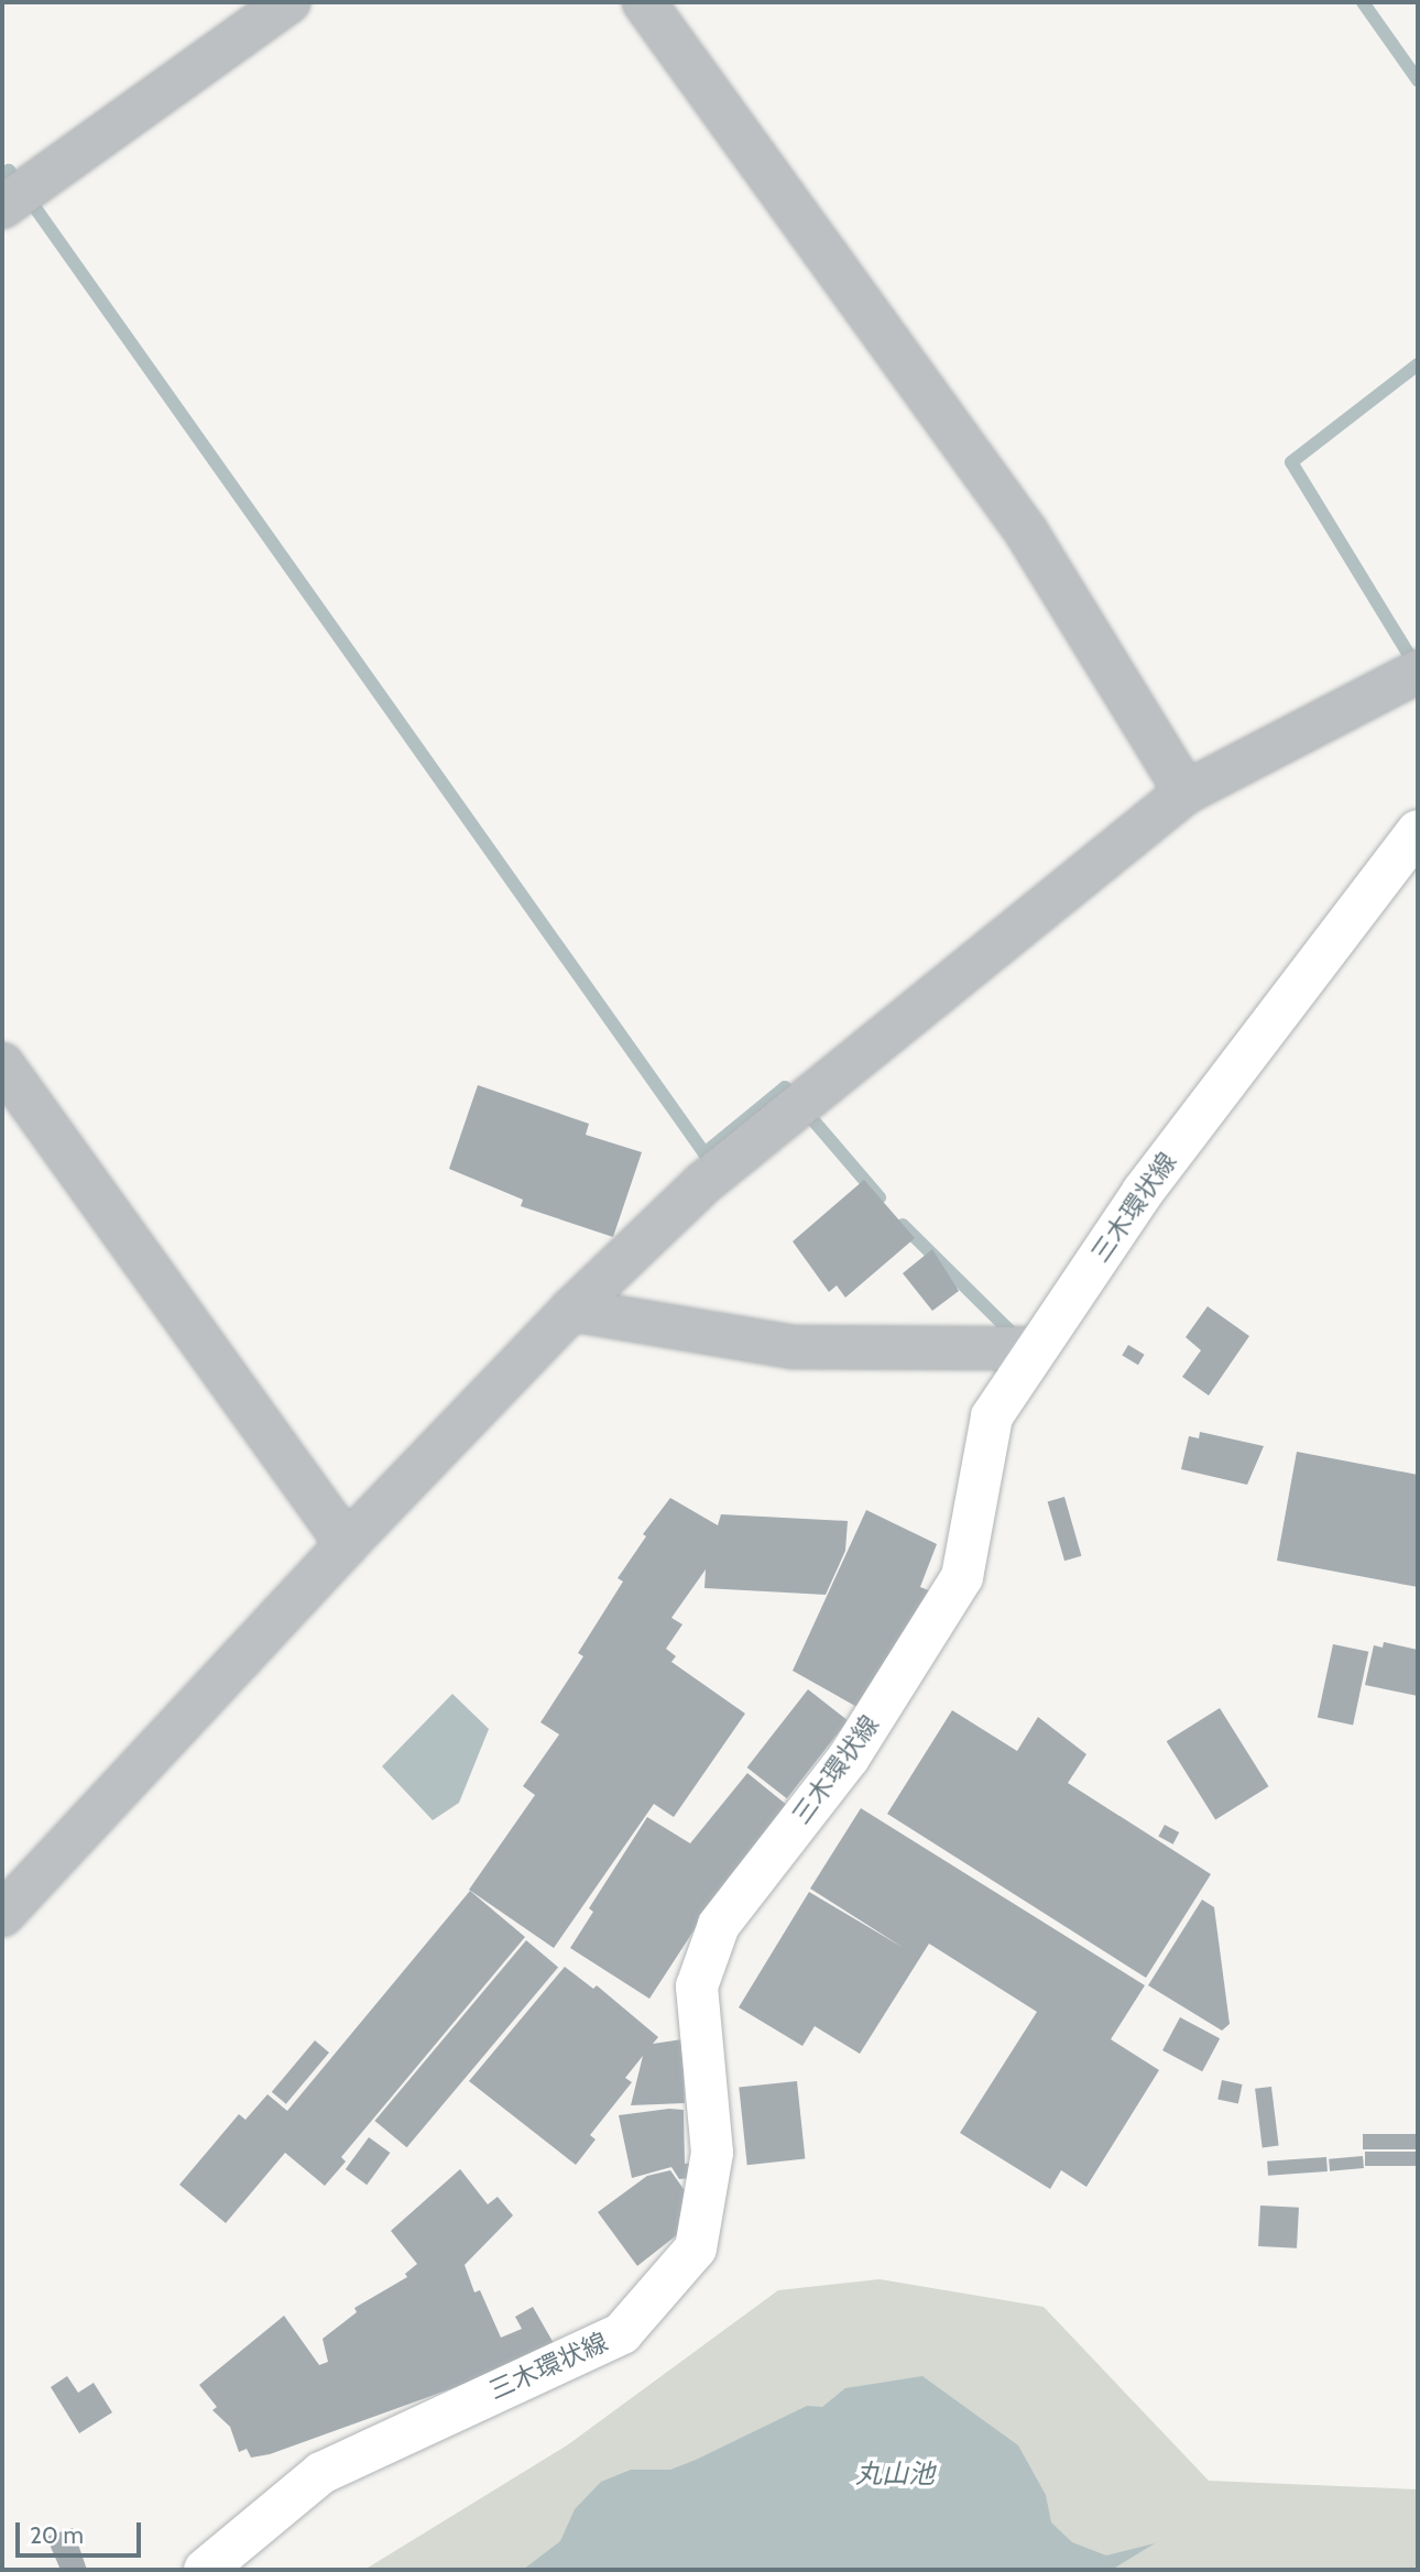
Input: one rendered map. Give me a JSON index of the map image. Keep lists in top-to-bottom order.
{
  "streets": {
    "main road": ["三木環状線"]
  },
  "water": ["丸山池"],
  "scale_bar": "20 m"
}
